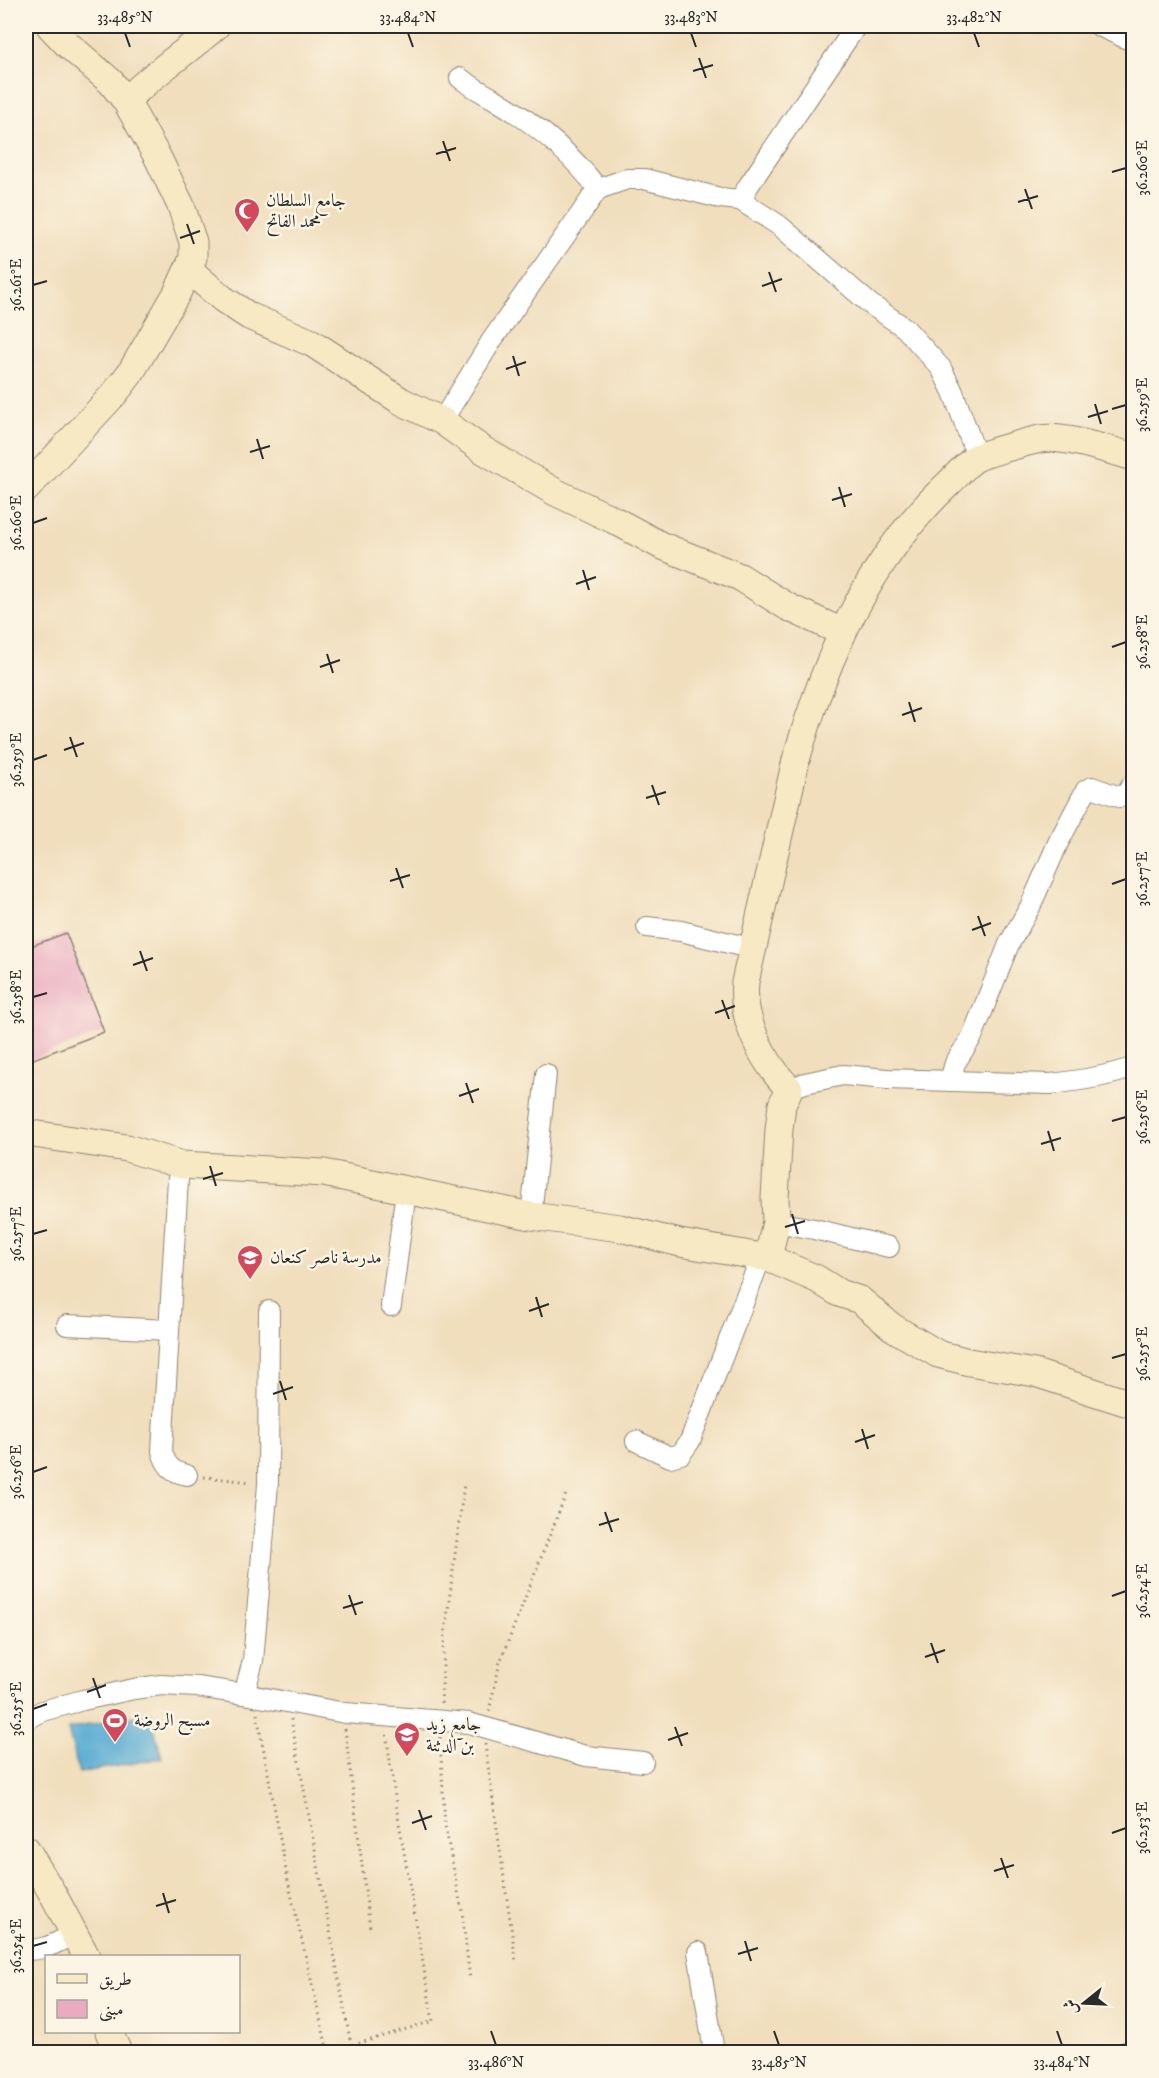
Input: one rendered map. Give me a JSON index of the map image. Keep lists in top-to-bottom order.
{
  "places": {
    "mosque": ["جامع السلطان محمد الفاتح"],
    "school or university": ["مدرسة ناصر كنعان", "جامع زيد بن الدثنة"],
    "sports": ["مسبح الروضة"]
  },
  "legend": ["طريق", "مبنى"],
  "north": "left",
  "coordinates": [
    "33.485°N",
    "33.484°N",
    "33.483°N",
    "33.482°N",
    "36.260°E",
    "36.261°E",
    "36.259°E",
    "36.258°E",
    "36.257°E",
    "36.256°E",
    "36.255°E",
    "36.254°E",
    "36.253°E",
    "33.486°N"
  ]
}
